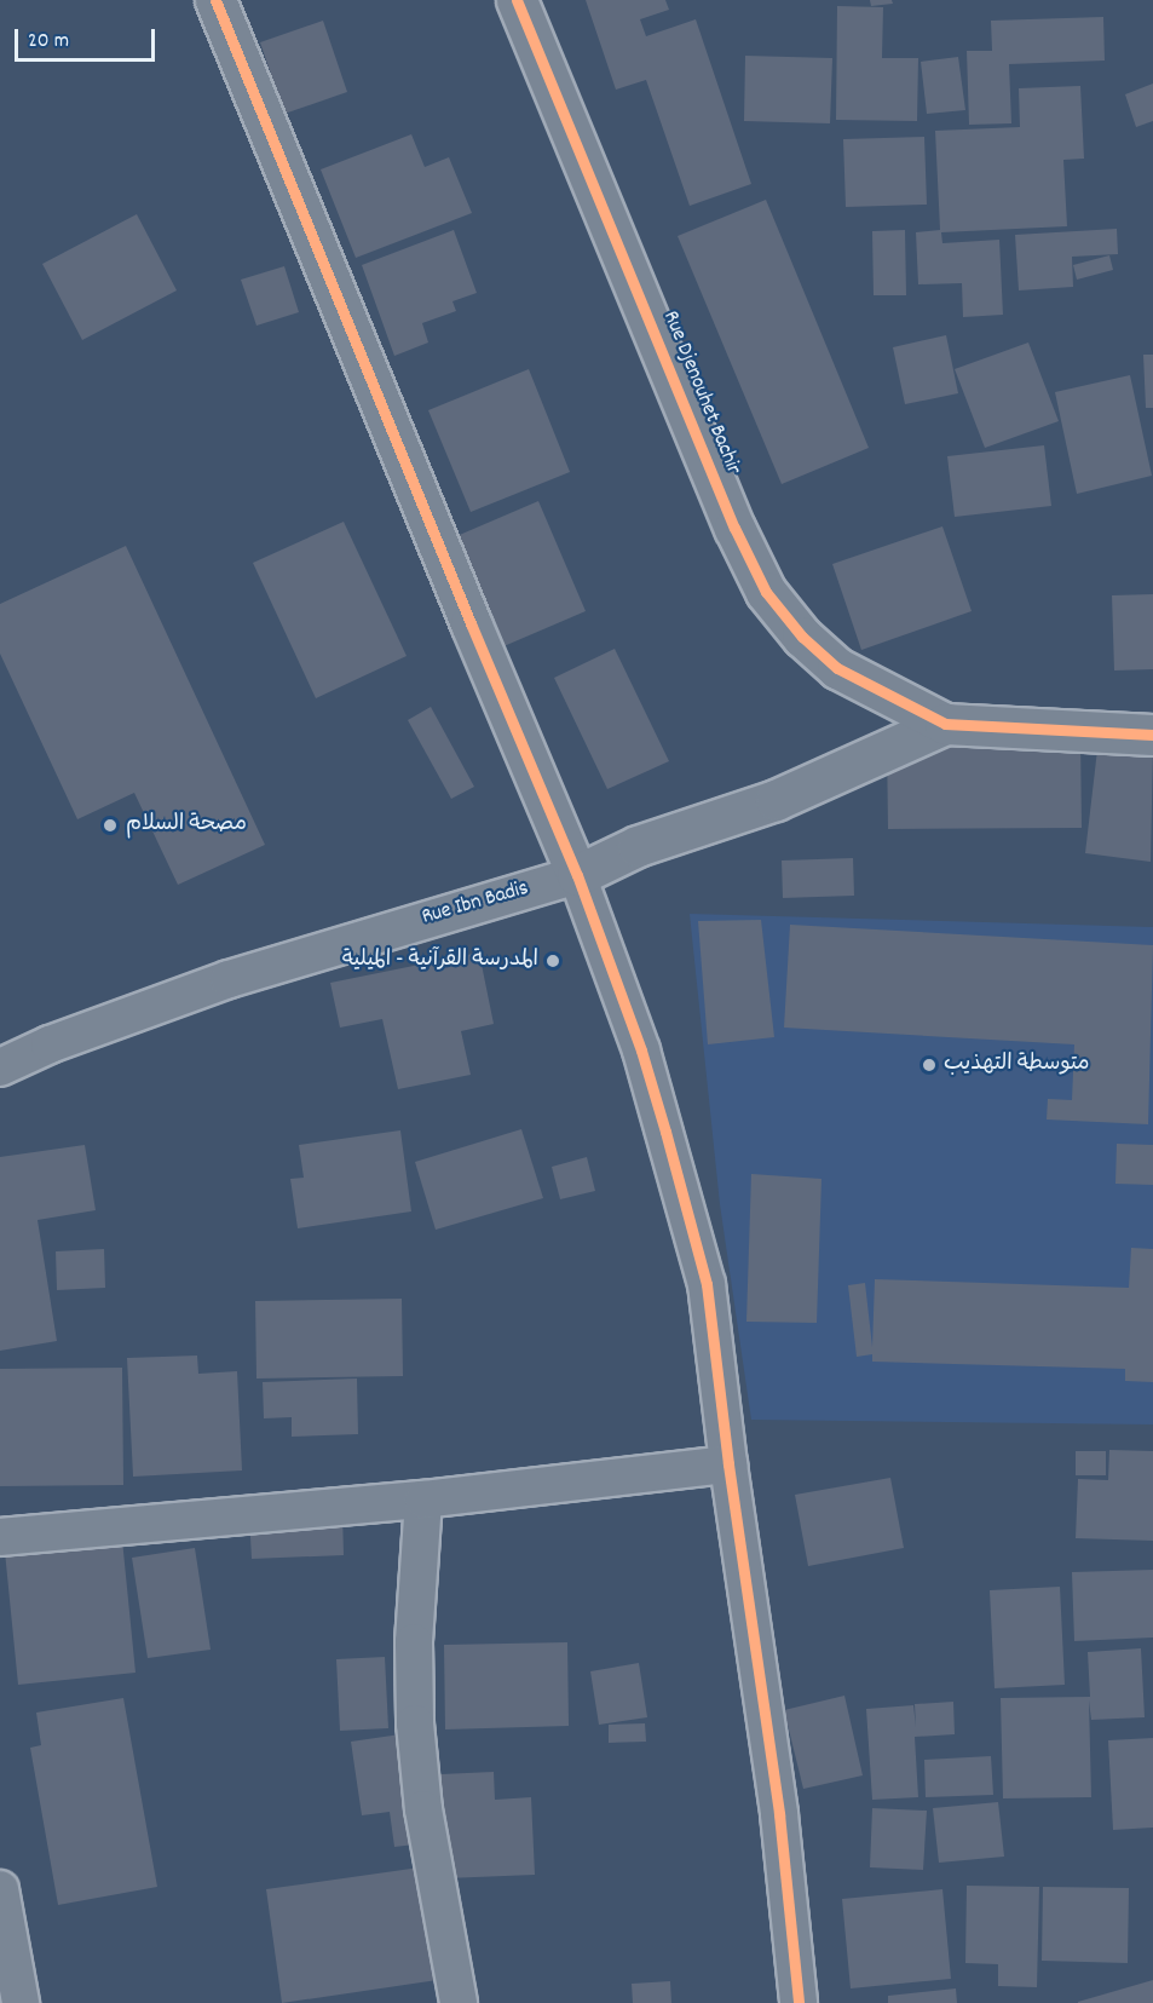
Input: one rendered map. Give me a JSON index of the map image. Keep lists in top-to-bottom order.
{
  "streets": {
    "street": ["Rue Djenouhet Bachir", "Rue Ibn Badis"]
  },
  "crossings": [
    ["Rue Djenouhet Bachir", "Rue Ibn Badis"]
  ],
  "places": ["مصحة السلام", "المدرسة القرآنية - الميلية", "متوسطة التهذيب"],
  "scale_bar": "20 m"
}
